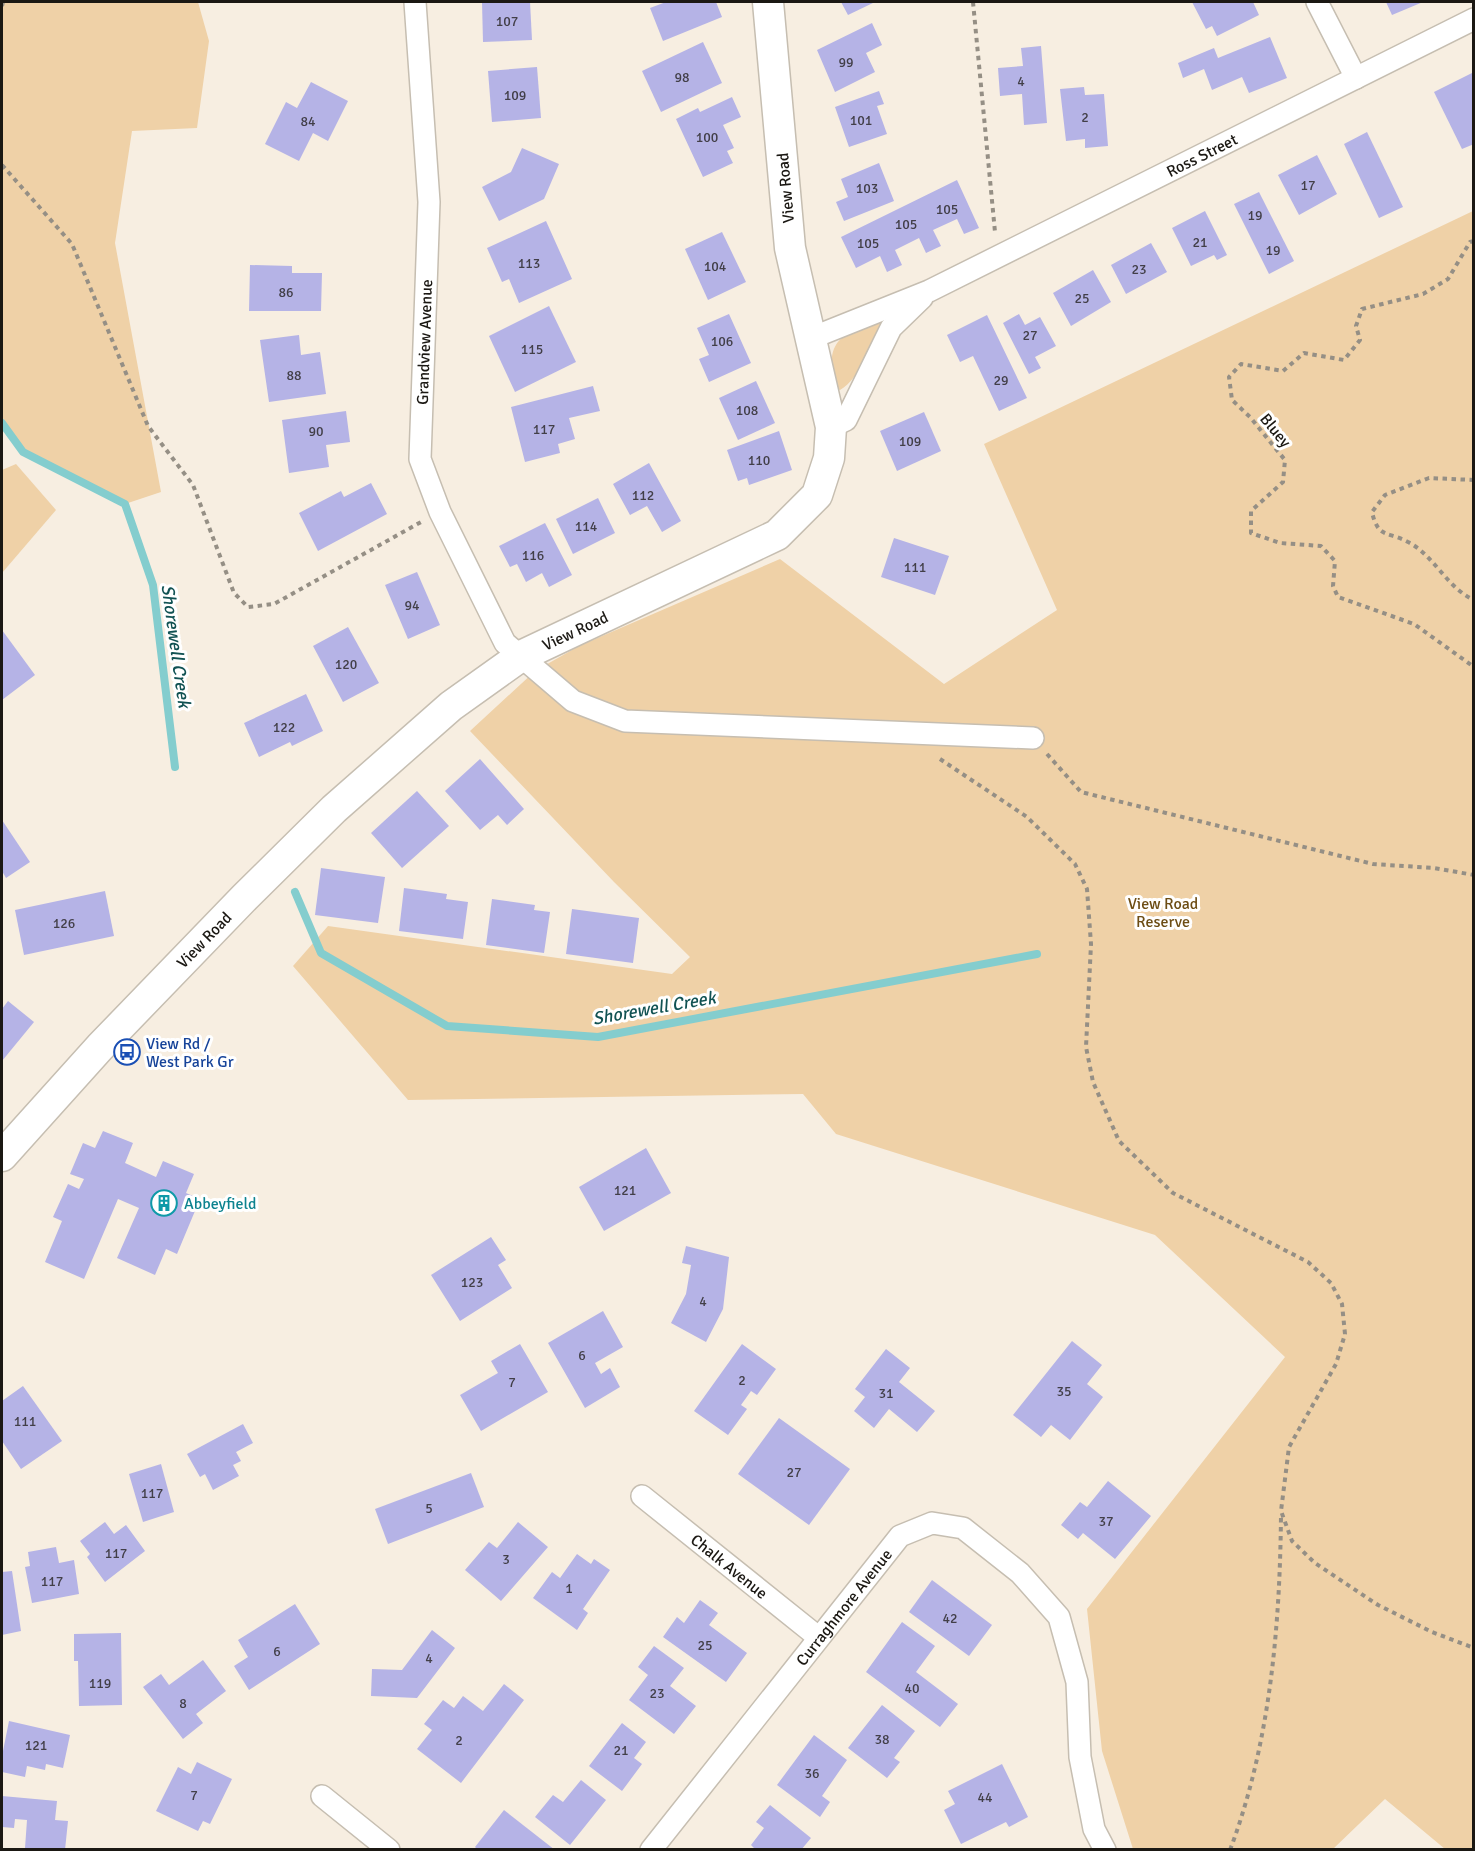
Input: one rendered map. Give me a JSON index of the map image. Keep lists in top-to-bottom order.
{
  "streets": {
    "street": [
      "Ross Street",
      "View Road",
      "Grandview Avenue",
      "Chalk Avenue",
      "Curraghmore Avenue"
    ],
    "path": ["Bluey"]
  },
  "crossings": [
    ["Ross Street", "View Road"],
    ["View Road", "Grandview Avenue"],
    ["Chalk Avenue", "Curraghmore Avenue"]
  ],
  "water": ["Shorewell Creek"],
  "parks": ["View Road Reserve"],
  "places": {
    "bus stop": ["View Rd / West Park Gr"],
    "building": ["Abbeyfield"]
  },
  "house_numbers": [
    "107",
    "99",
    "98",
    "4",
    "109",
    "2",
    "101",
    "84",
    "100",
    "17",
    "103",
    "105",
    "19",
    "105",
    "21",
    "105",
    "19",
    "113",
    "104",
    "23",
    "86",
    "25",
    "27",
    "106",
    "115",
    "88",
    "29",
    "108",
    "117",
    "90",
    "109",
    "110",
    "112",
    "114",
    "116",
    "111",
    "94",
    "120",
    "122",
    "126",
    "121",
    "123",
    "4",
    "6",
    "2",
    "7",
    "35",
    "31",
    "111",
    "27",
    "117",
    "5",
    "37",
    "117",
    "3",
    "117",
    "1",
    "42",
    "25",
    "6",
    "4",
    "119",
    "40",
    "23",
    "8",
    "38",
    "2",
    "121",
    "21",
    "36",
    "7",
    "44"
  ]
}
